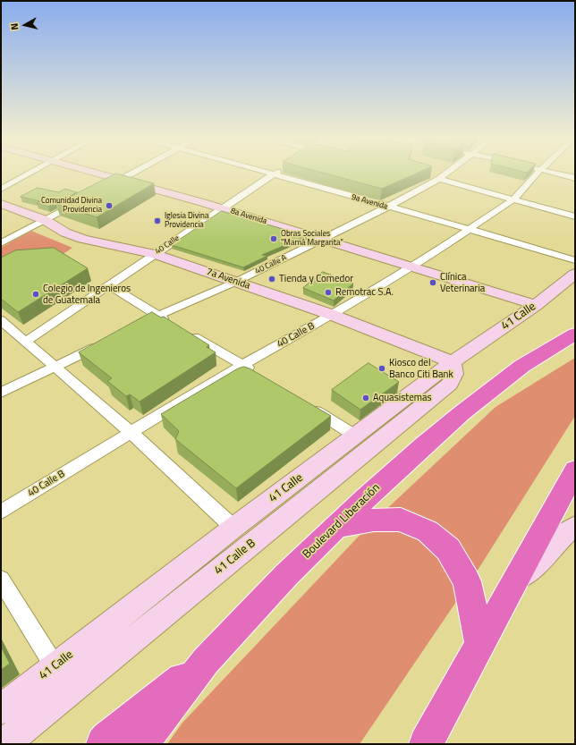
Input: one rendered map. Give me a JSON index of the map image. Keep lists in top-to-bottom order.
{
  "streets": {
    "highway": ["Boulevard Liberación"],
    "main road": [
      "8a Avenida",
      "7a Avenida",
      "41 Calle",
      "41 Calle B"
    ],
    "street": [
      "9a Avenida",
      "40 Calle",
      "40 Calle A",
      "40 Calle B"
    ]
  },
  "crossings": [
    ["9a Avenida", "40 Calle"],
    ["9a Avenida", "40 Calle A"],
    ["9a Avenida", "40 Calle B"],
    ["8a Avenida", "40 Calle"],
    ["8a Avenida", "40 Calle A"],
    ["8a Avenida", "41 Calle"],
    ["8a Avenida", "40 Calle B"],
    ["40 Calle", "7a Avenida"],
    ["40 Calle A", "7a Avenida"],
    ["7a Avenida", "41 Calle"],
    ["7a Avenida", "40 Calle B"],
    ["7a Avenida", "41 Calle B"],
    ["41 Calle", "41 Calle B"]
  ],
  "places": [
    "Comunidad Divina Providencia",
    "Iglesia Divina Providencia",
    "Obras Sociales \"Mamá Margarita\"",
    "Tienda y Comedor",
    "Clínica Veterinaria",
    "Remotrac S.A.",
    "Colegio de Ingenieros de Guatemala",
    "Kiosco del Banco Citi Bank",
    "Aquasistemas"
  ],
  "north": "left"
}
